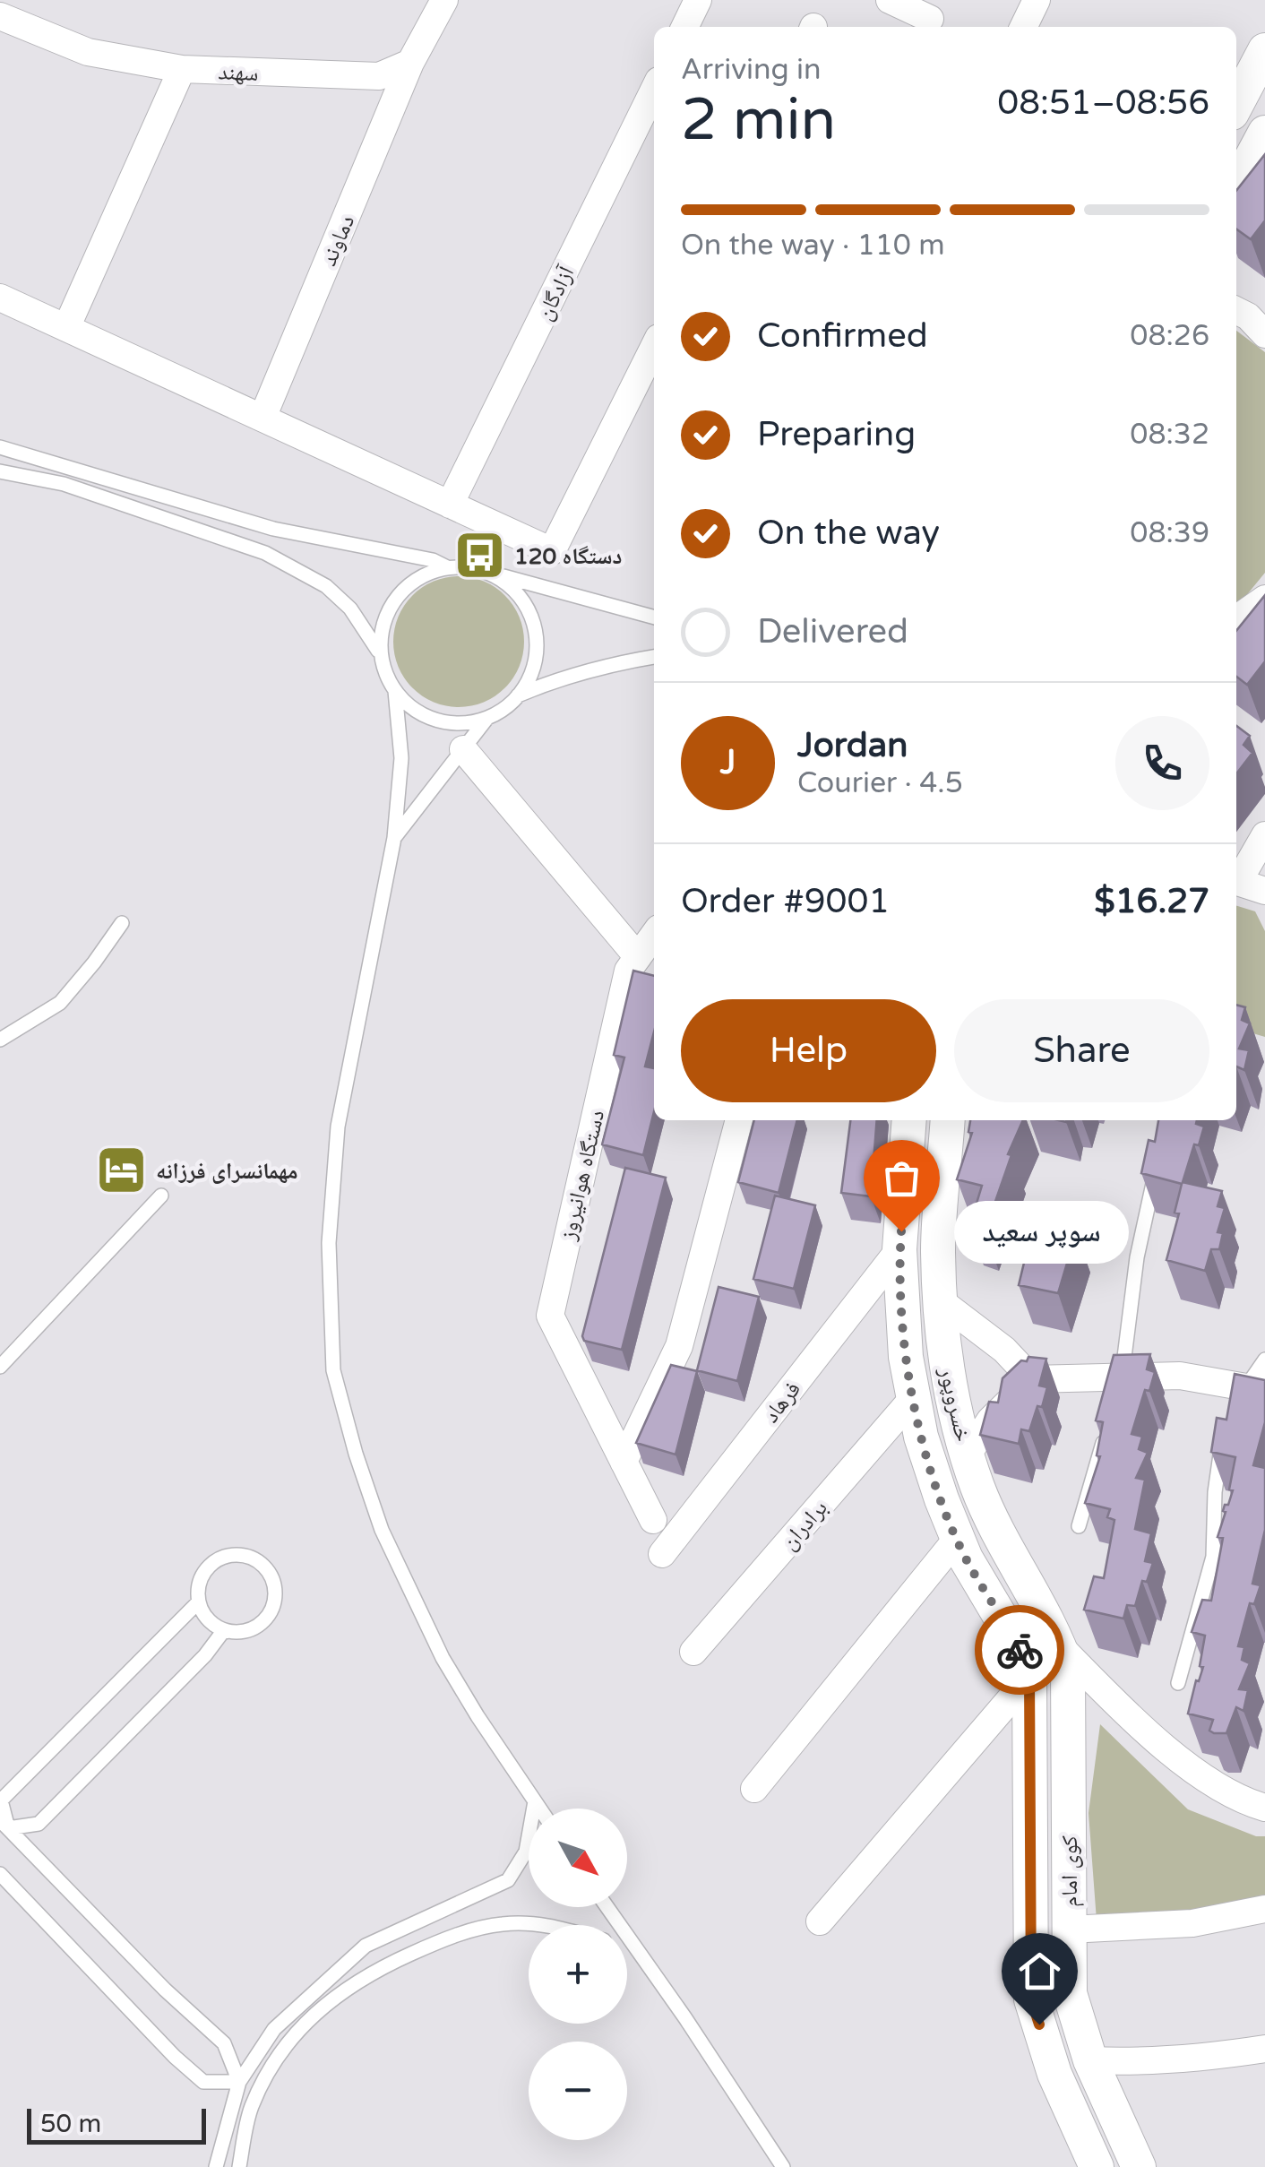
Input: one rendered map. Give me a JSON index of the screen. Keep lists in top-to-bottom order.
{
  "streets": {
    "street": [
      "سهند",
      "دماوند",
      "آزادگان",
      "دستگاه هوانیروز",
      "فرهاد",
      "خسروپور",
      "برادران",
      "کوی امام"
    ]
  },
  "crossings": [
    ["سهند", "دماوند"],
    ["فرهاد", "خسروپور"],
    ["خسروپور", "برادران"],
    ["خسروپور", "کوی امام"]
  ],
  "places": {
    "bus stop": ["120 دستگاه"],
    "hotel": ["مهمانسرای فرزانه"],
    "other": ["سوپر سعید"]
  },
  "scale_bar": "50 m",
  "north": "bottom right",
  "page": {
    "heading": ["2 min", "Arriving in", "08:51–08:56"],
    "panel": [
      "Jordan",
      "Courier · 4.5",
      "Order #9001",
      "$16.27"
    ],
    "bar": "On the way · 110 m",
    "list": [
      ["Confirmed", "08:26"],
      ["Preparing", "08:32"],
      ["On the way", "08:39"],
      "Delivered"
    ],
    "round": "J",
    "buttons": ["Help", "Share"],
    "bubble": "سوپر سعید",
    "map_buttons": ["+", "−"],
    "scale": "50 m"
  }
}
